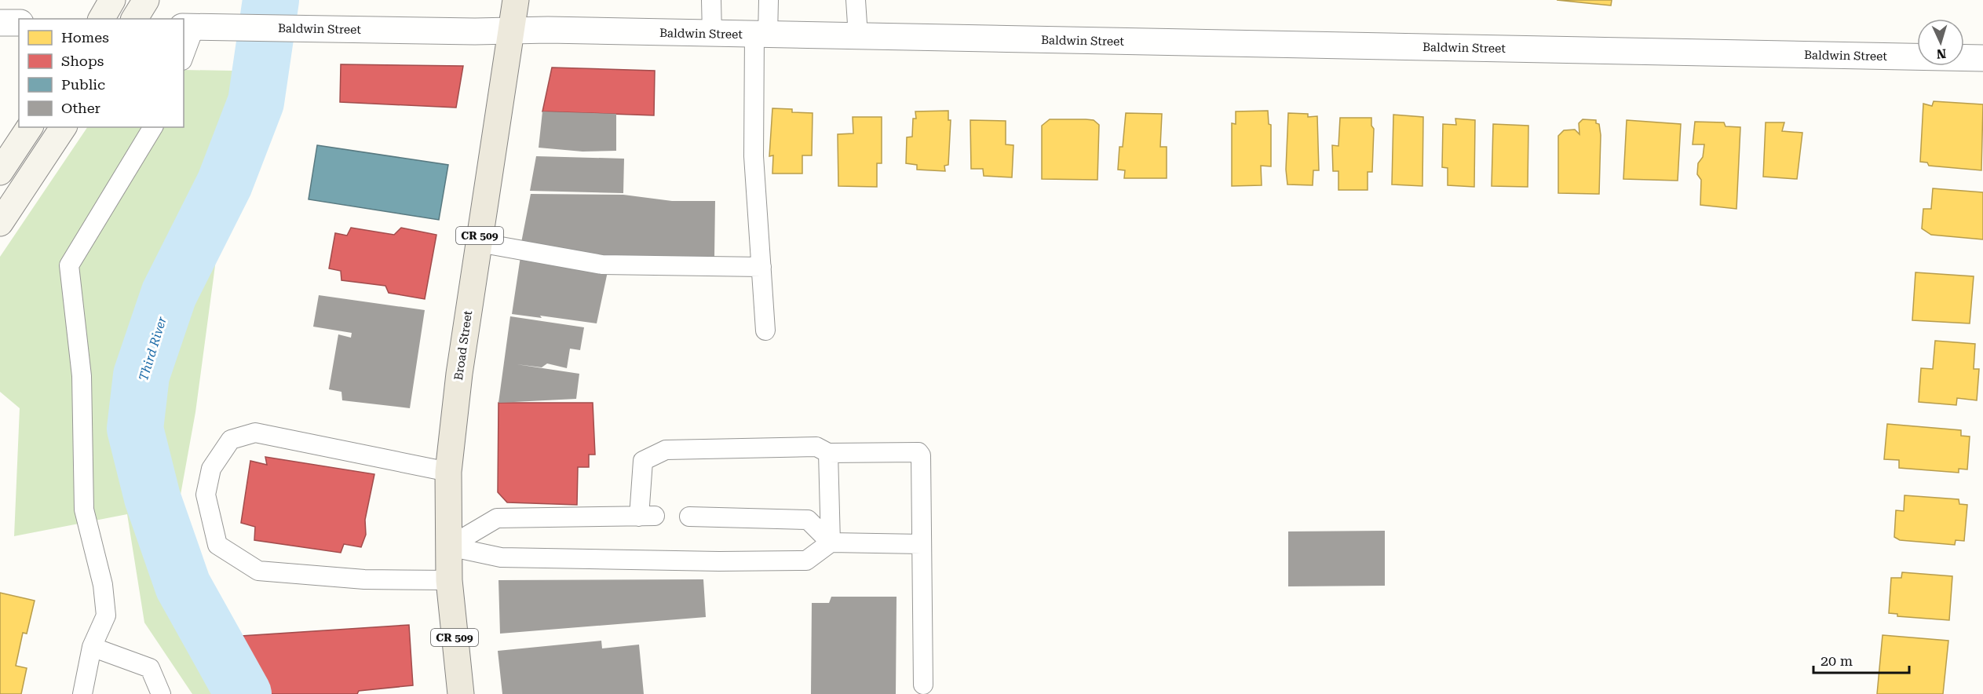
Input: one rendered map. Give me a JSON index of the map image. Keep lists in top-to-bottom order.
{
  "streets": {
    "main road": ["CR 509", "Broad Street"],
    "street": ["Baldwin Street"]
  },
  "crossings": [
    ["Baldwin Street", "Broad Street"]
  ],
  "water": ["Third River"],
  "legend": [
    "Homes",
    "Shops",
    "Public",
    "Other"
  ],
  "scale_bar": "20 m",
  "north": "bottom"
}
